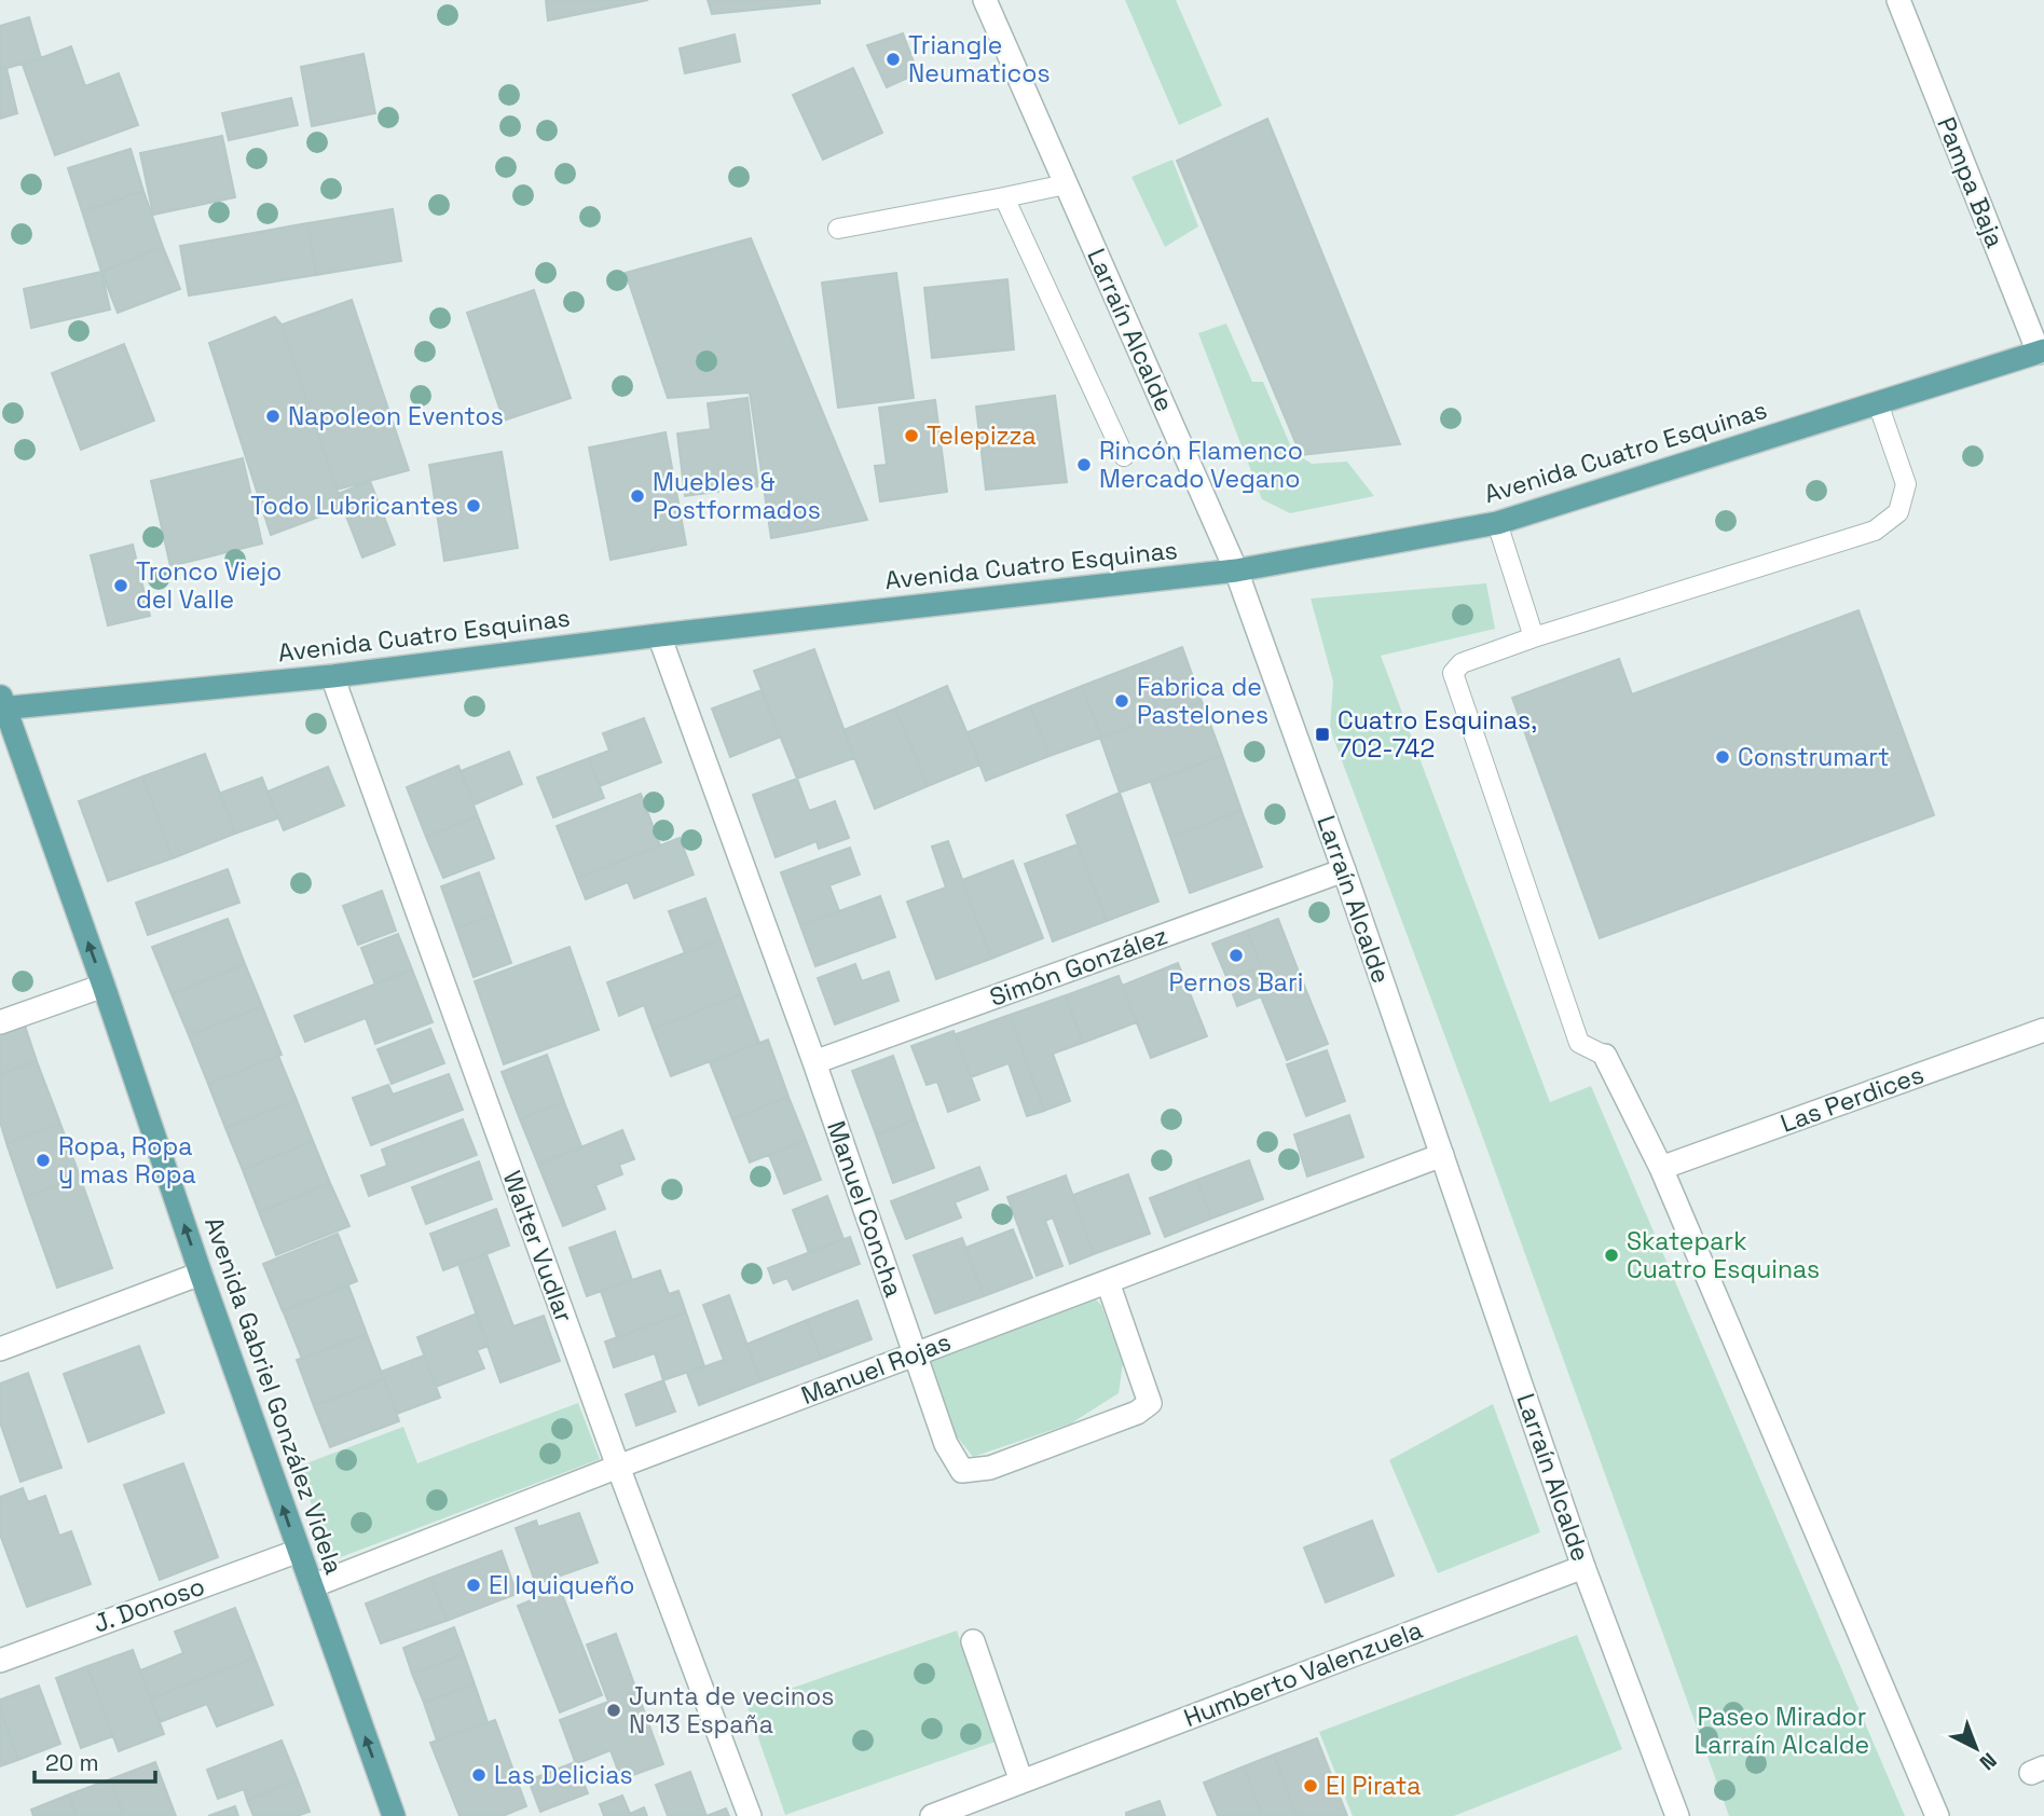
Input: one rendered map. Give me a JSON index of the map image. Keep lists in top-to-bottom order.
{
  "streets": {
    "main road": ["Avenida Cuatro Esquinas", "Avenida Gabriel González Videla"],
    "street": [
      "Pampa Baja",
      "Larraín Alcalde",
      "Simón González",
      "Las Perdices",
      "Manuel Concha",
      "Walter Vudlar",
      "Manuel Rojas",
      "J. Donoso",
      "Humberto Valenzuela"
    ]
  },
  "crossings": [
    ["Pampa Baja", "Avenida Cuatro Esquinas"],
    ["Larraín Alcalde", "Avenida Cuatro Esquinas"],
    ["Larraín Alcalde", "Simón González"],
    ["Larraín Alcalde", "Manuel Rojas"],
    ["Larraín Alcalde", "Humberto Valenzuela"],
    ["Avenida Cuatro Esquinas", "Manuel Concha"],
    ["Avenida Cuatro Esquinas", "Walter Vudlar"],
    ["Avenida Cuatro Esquinas", "Avenida Gabriel González Videla"],
    ["Simón González", "Manuel Concha"],
    ["Manuel Concha", "Manuel Rojas"],
    ["Walter Vudlar", "Manuel Rojas"],
    ["Manuel Rojas", "Avenida Gabriel González Videla"],
    ["Avenida Gabriel González Videla", "J. Donoso"]
  ],
  "one_way": ["Avenida Gabriel González Videla"],
  "parks": ["Paseo Mirador Larraín Alcalde"],
  "places": {
    "other": [
      "Triangle Neumaticos",
      "Napoleon Eventos",
      "Telepizza",
      "Rincón Flamenco Mercado Vegano",
      "Muebles & Postformados",
      "Todo Lubricantes",
      "Tronco Viejo del Valle",
      "Fabrica de Pastelones",
      "Construmart",
      "Pernos Bari",
      "Ropa, Ropa y mas Ropa",
      "Skatepark Cuatro Esquinas",
      "El Iquiqueño",
      "Junta de vecinos N°13 España",
      "Las Delicias",
      "El Pirata"
    ],
    "transit": ["Cuatro Esquinas, 702-742"]
  },
  "scale_bar": "20 m",
  "north": "bottom right"
}
